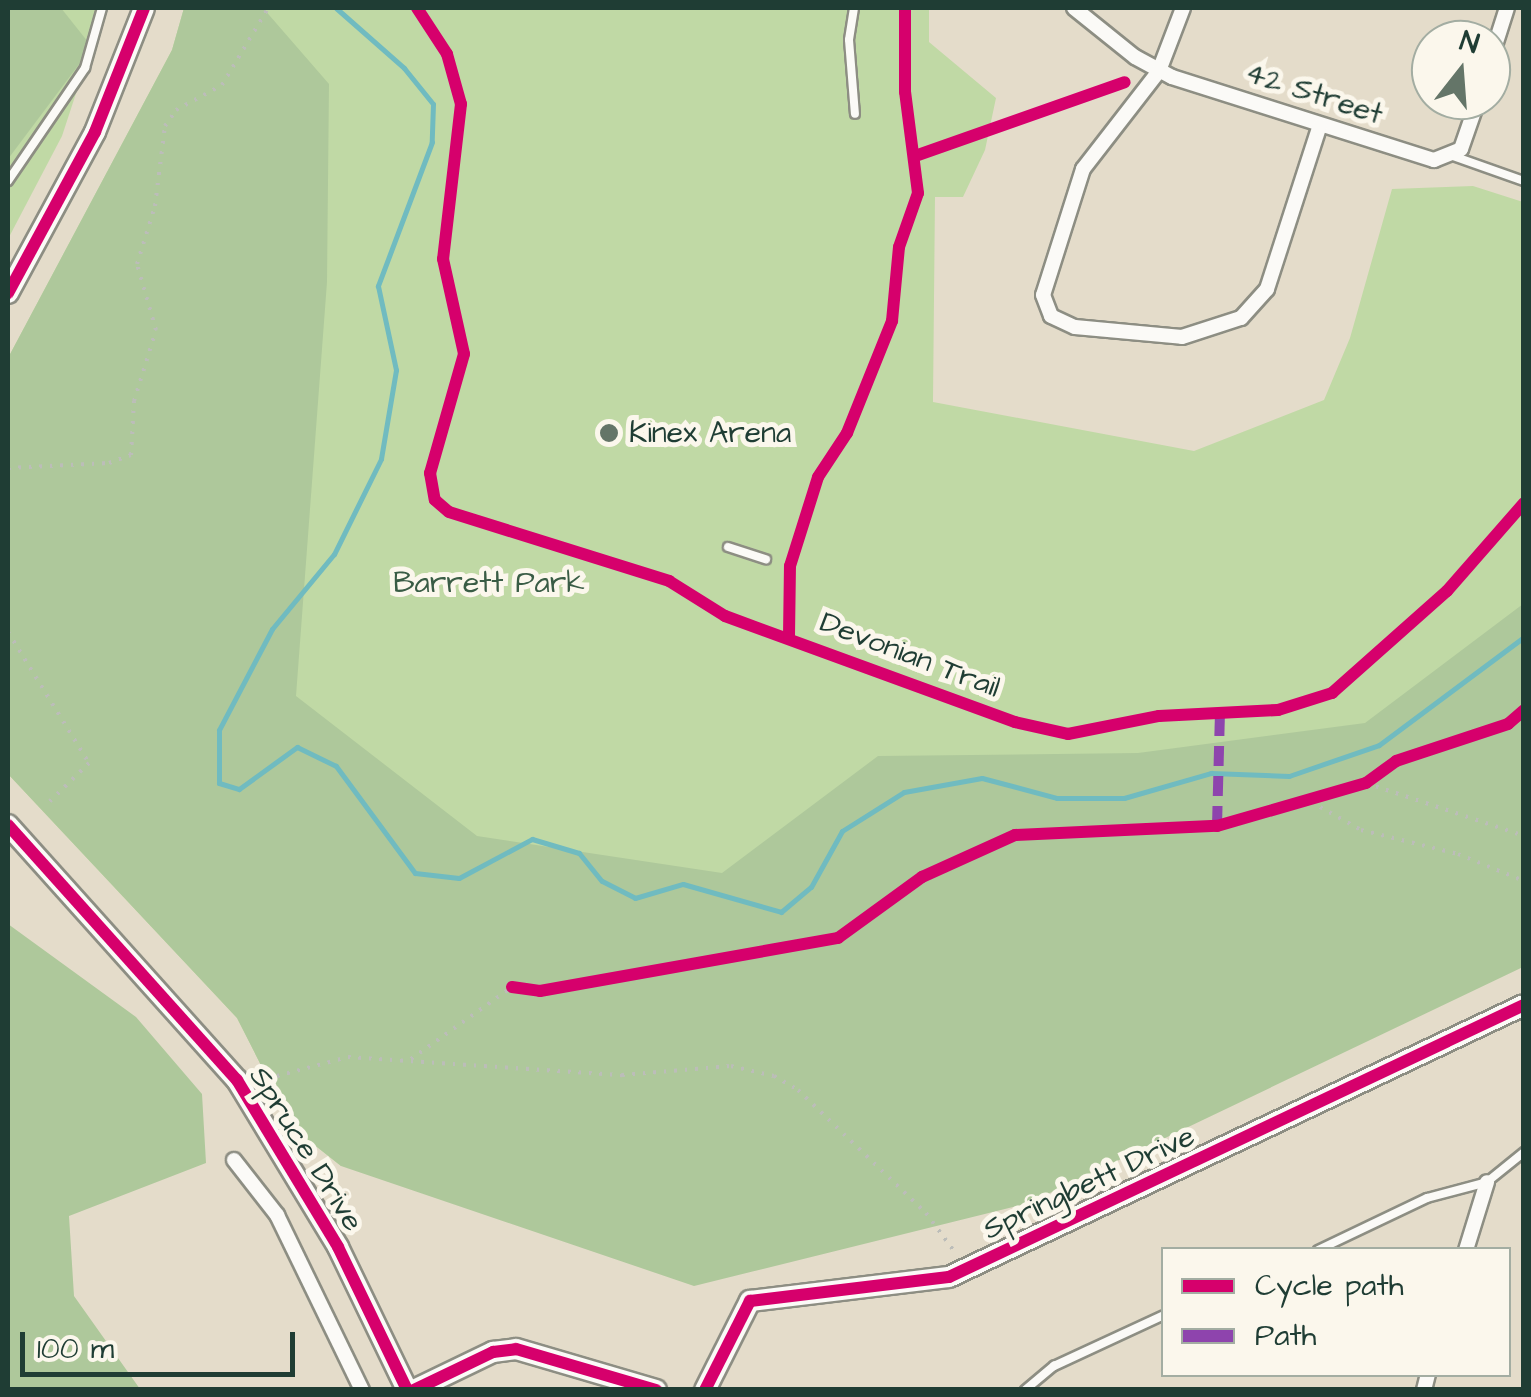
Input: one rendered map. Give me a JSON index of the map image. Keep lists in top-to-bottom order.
{
  "streets": {
    "street": ["42 Street", "Spruce Drive", "Springbett Drive"],
    "cycle path": ["Devonian Trail"]
  },
  "parks": ["Barrett Park"],
  "places": ["Kinex Arena"],
  "legend": ["Cycle path", "Path"],
  "scale_bar": "100 m",
  "north": "top"
}
